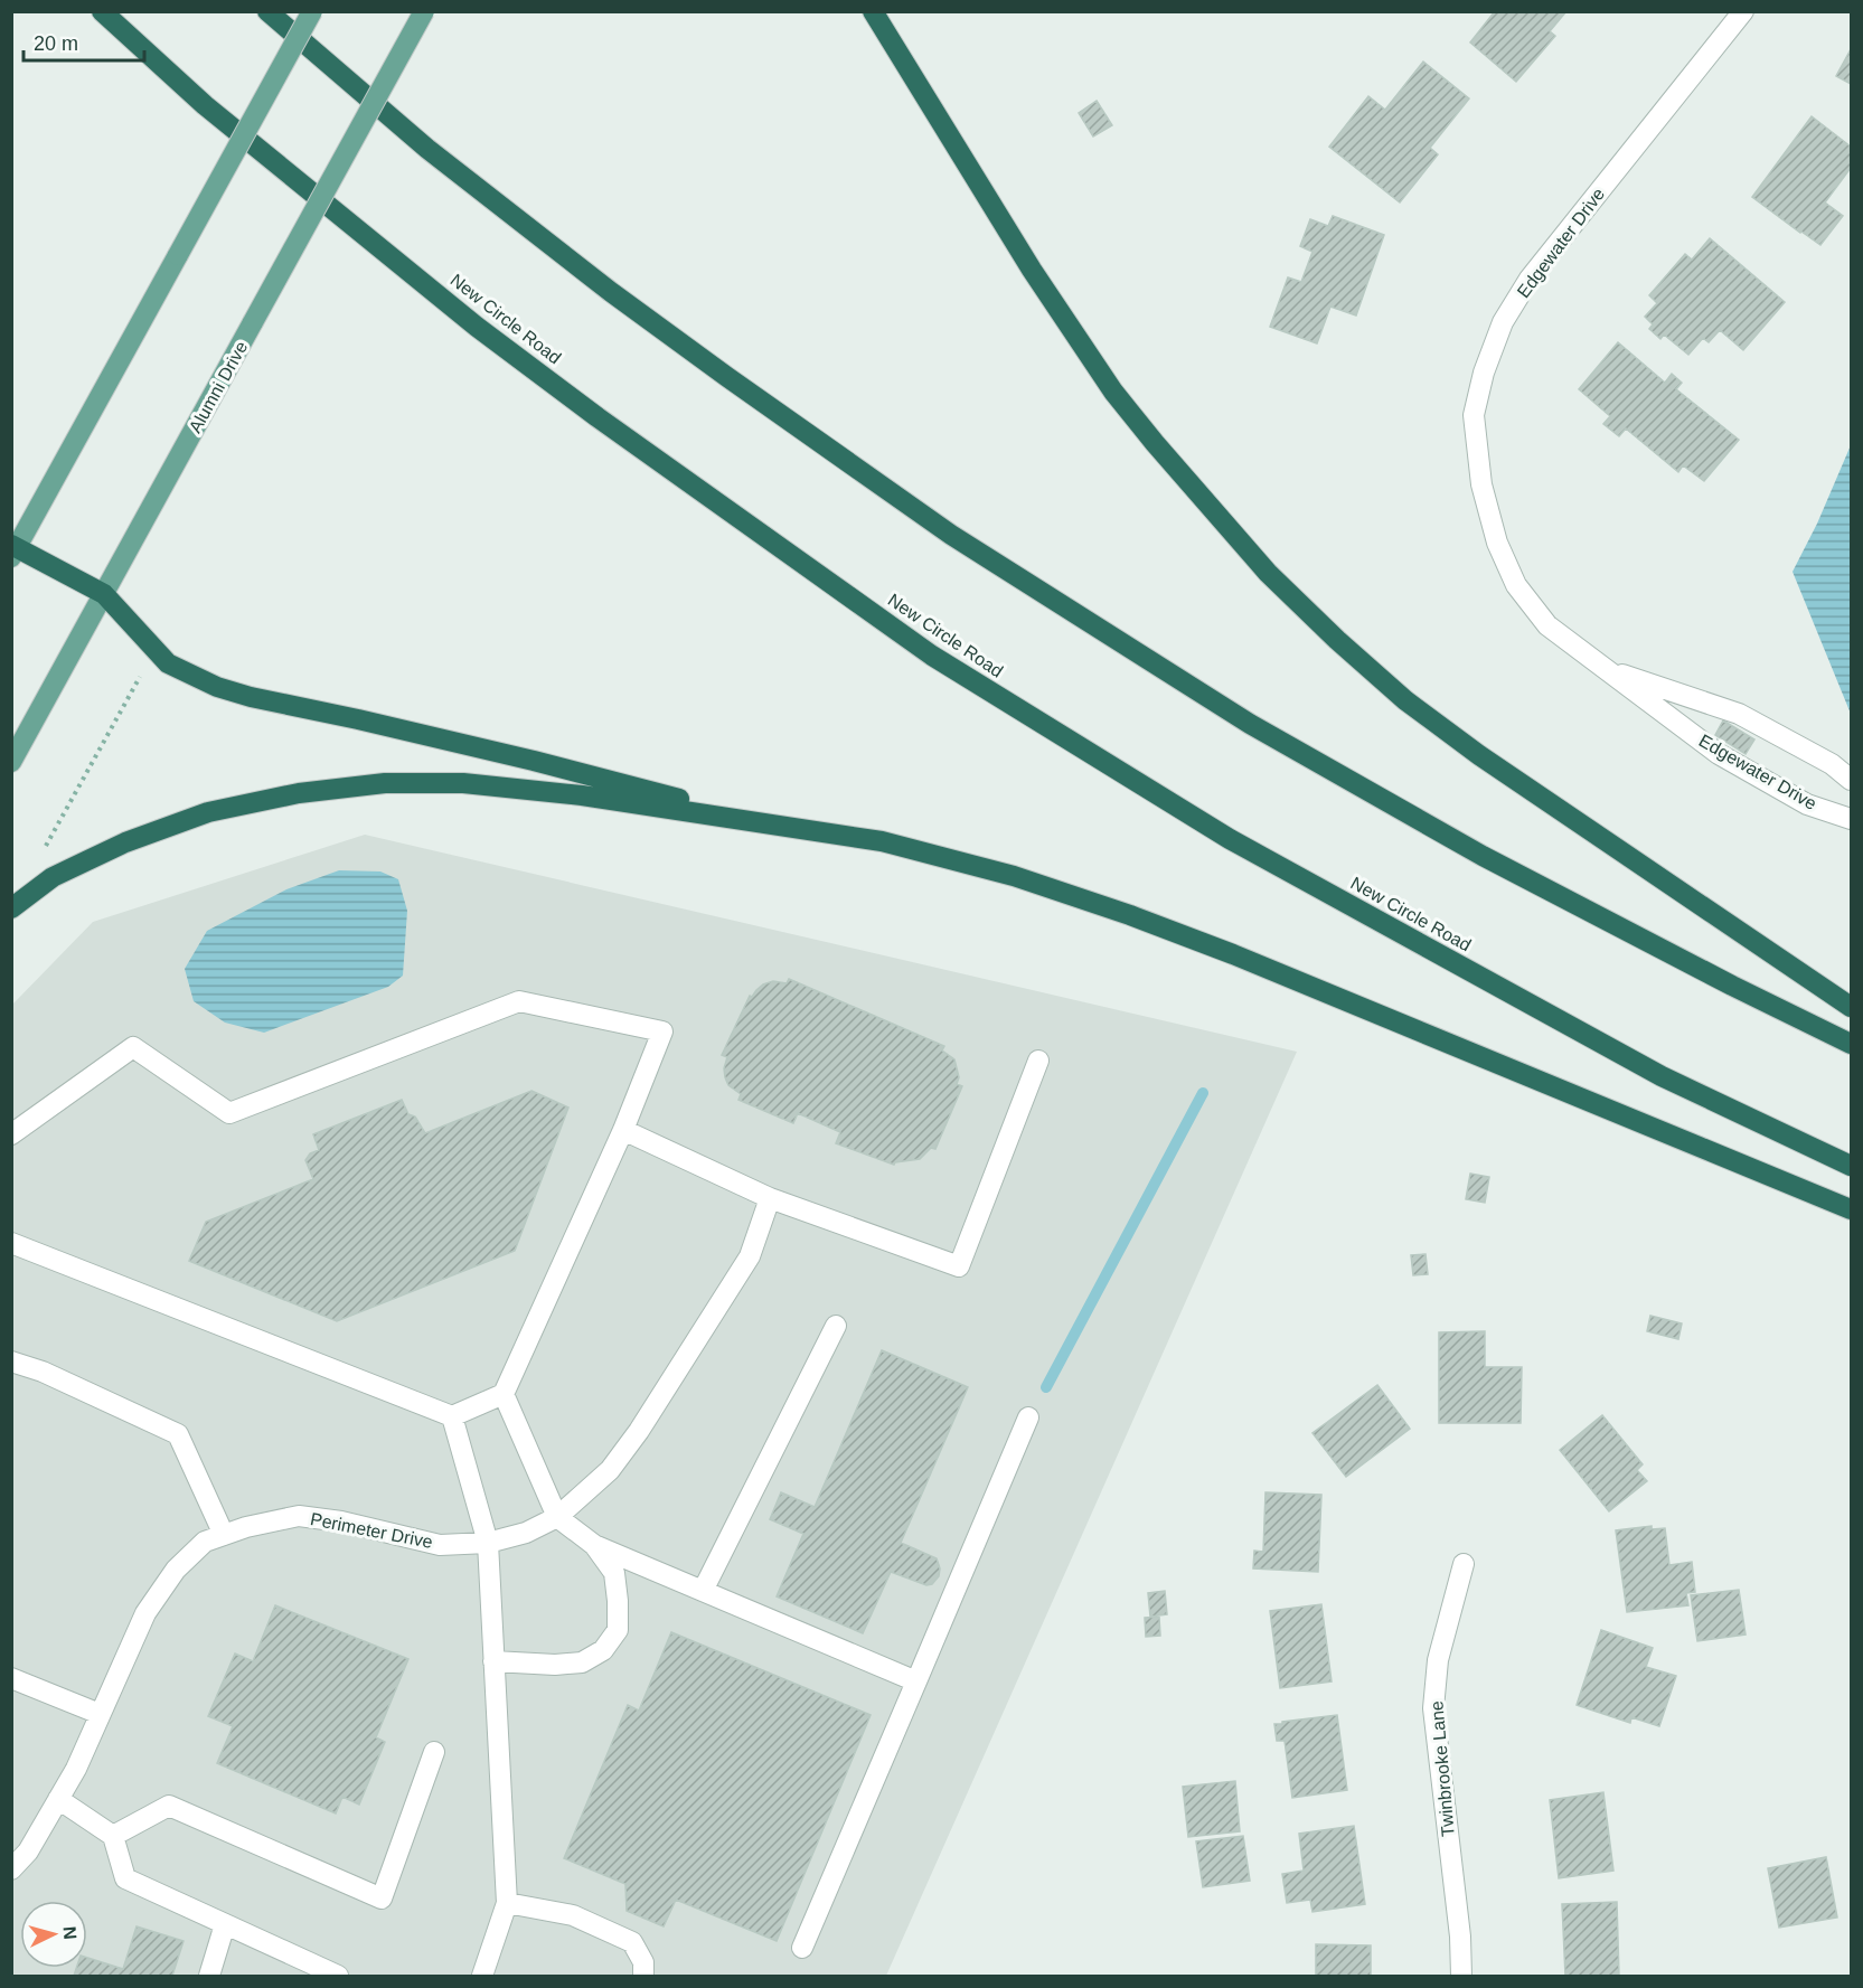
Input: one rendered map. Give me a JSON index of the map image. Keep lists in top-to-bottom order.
{
  "streets": {
    "highway": ["New Circle Road"],
    "main road": ["Alumni Drive"],
    "street": ["Edgewater Drive", "Perimeter Drive", "Twinbrooke Lane"]
  },
  "scale_bar": "20 m",
  "north": "right"
}
